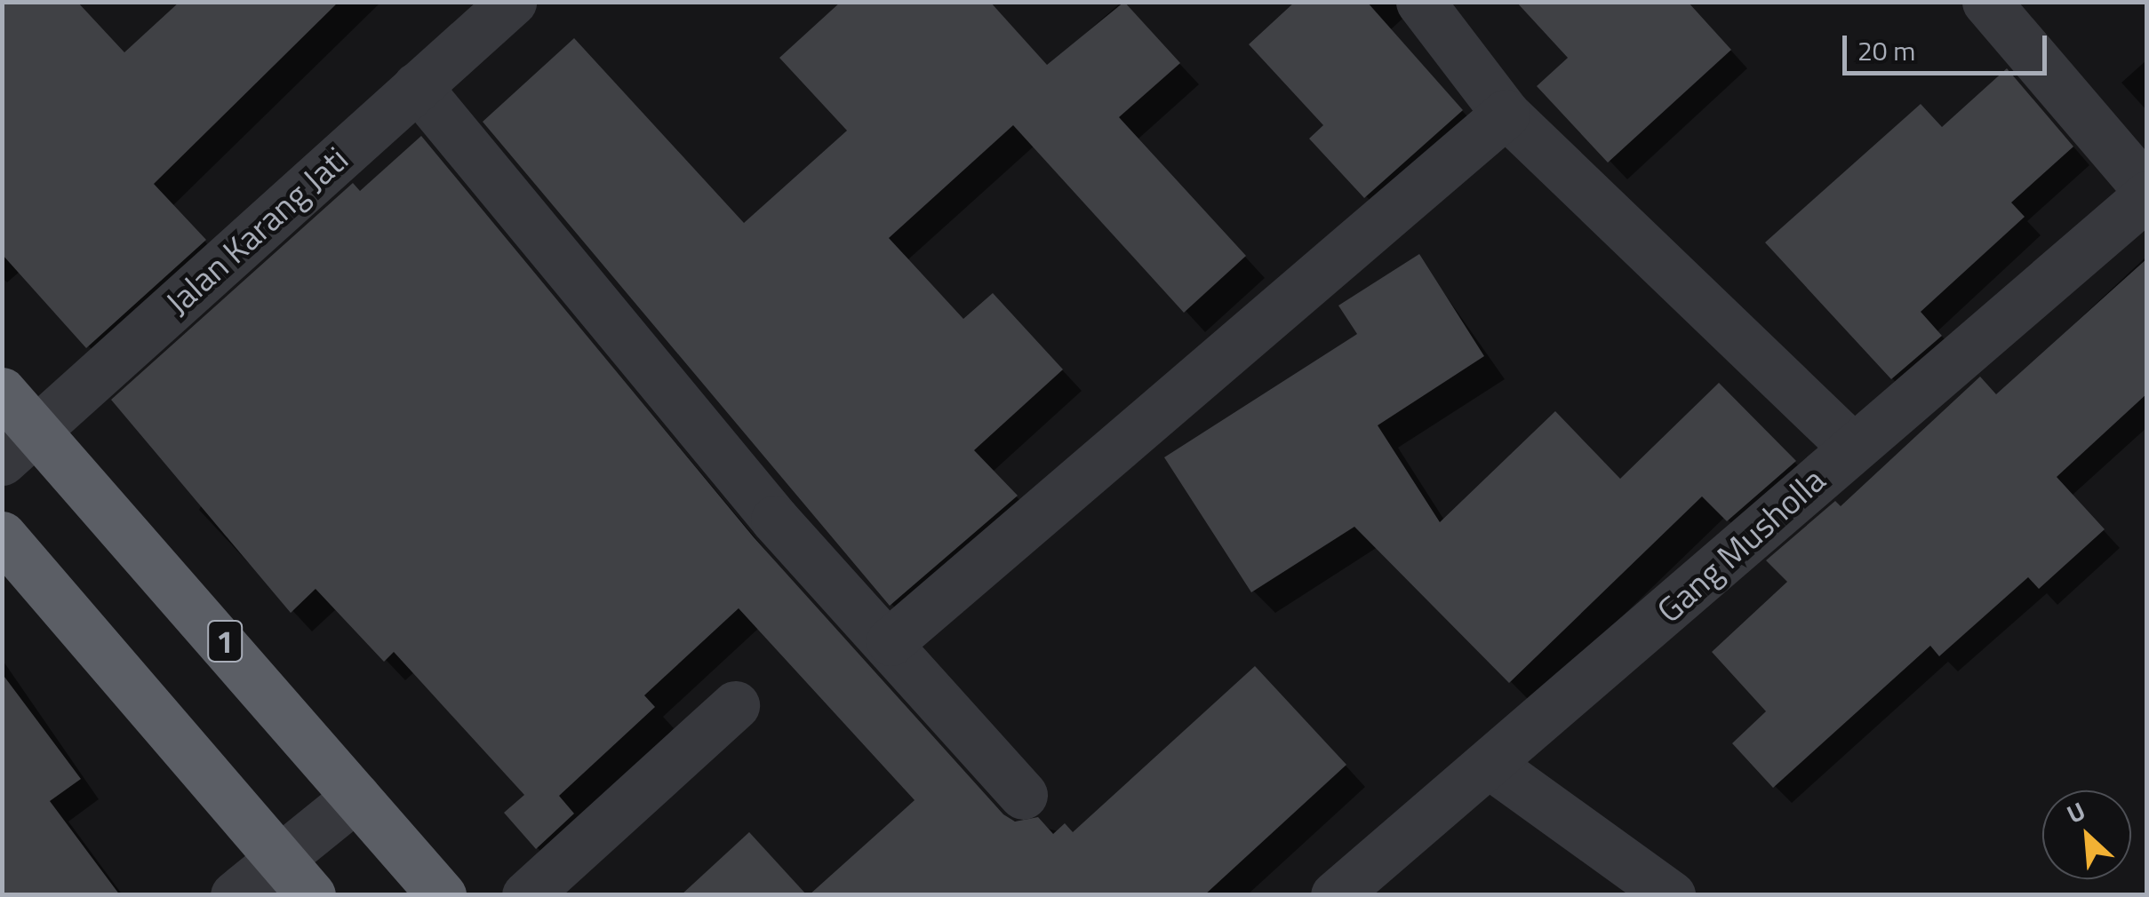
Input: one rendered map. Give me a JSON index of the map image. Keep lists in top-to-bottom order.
{
  "streets": {
    "highway": ["1"],
    "street": ["Jalan Karang Jati", "Gang Musholla"]
  },
  "crossings": [
    ["Jalan Karang Jati", "1"]
  ],
  "scale_bar": "20 m",
  "north": "top left"
}
